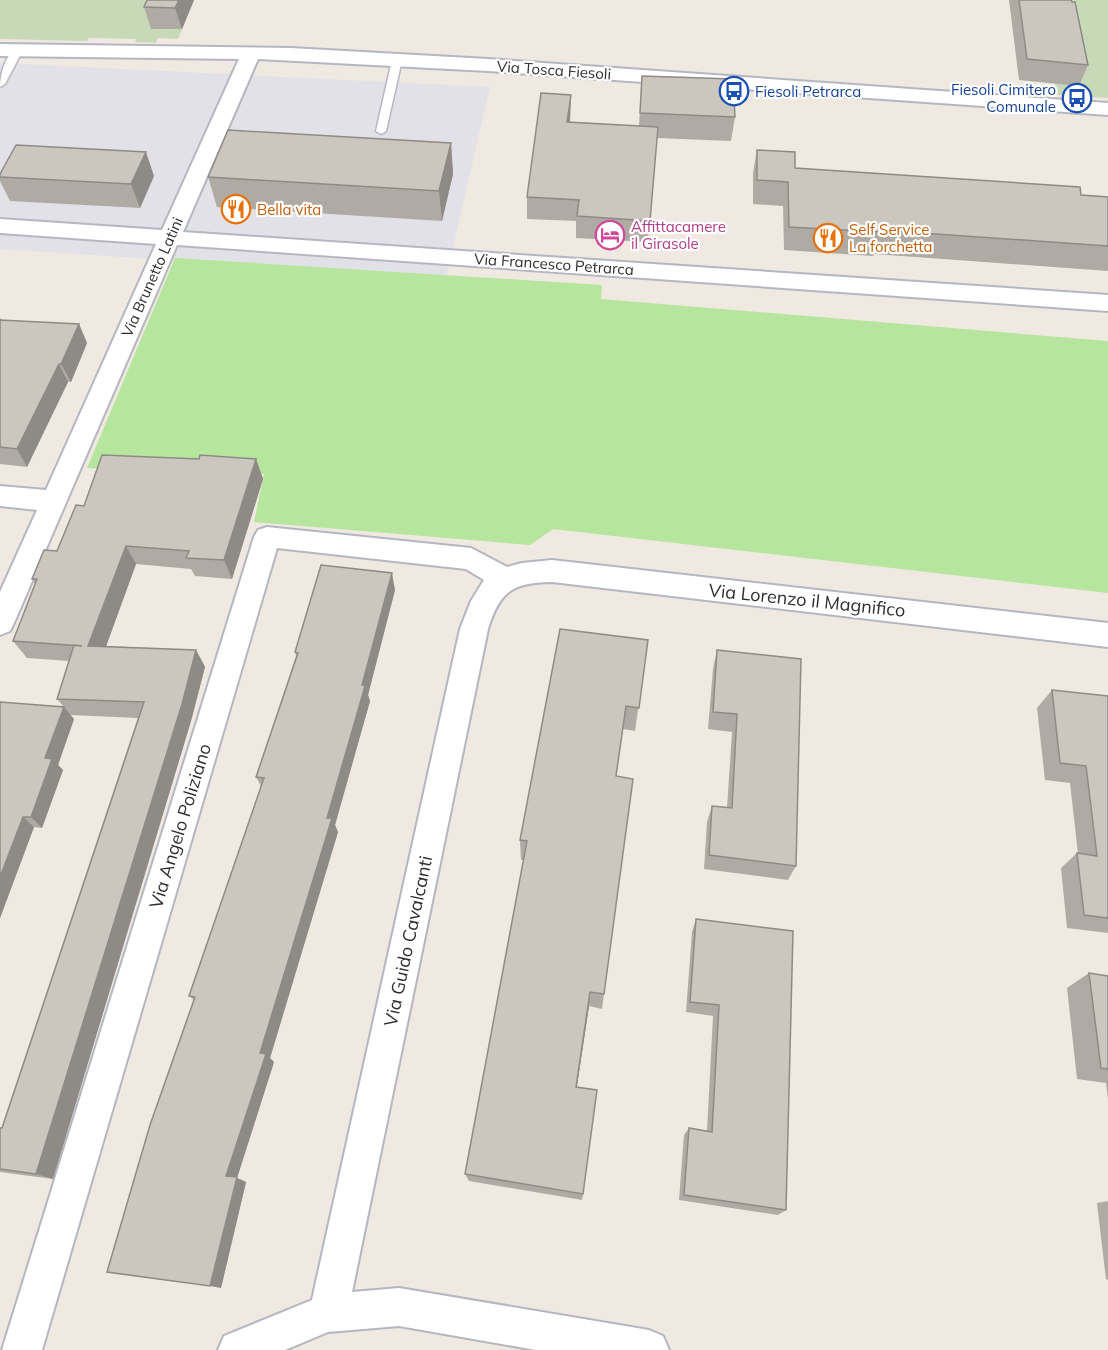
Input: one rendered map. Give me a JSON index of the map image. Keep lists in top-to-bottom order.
{
  "streets": {
    "street": [
      "Via Tosca Fiesoli",
      "Via Francesco Petrarca",
      "Via Brunetto Latini",
      "Via Lorenzo il Magnifico",
      "Via Angelo Poliziano",
      "Via Guido Cavalcanti"
    ]
  },
  "crossings": [
    ["Via Tosca Fiesoli", "Via Brunetto Latini"],
    ["Via Francesco Petrarca", "Via Brunetto Latini"],
    ["Via Lorenzo il Magnifico", "Via Angelo Poliziano"],
    ["Via Lorenzo il Magnifico", "Via Guido Cavalcanti"],
    ["Via Angelo Poliziano", "Via Guido Cavalcanti"]
  ],
  "places": {
    "bus stop": ["Fiesoli Petrarca", "Fiesoli Cimitero Comunale"],
    "restaurant": ["Bella vita", "Self Service La forchetta"],
    "hotel": ["Affittacamere il Girasole"]
  }
}
